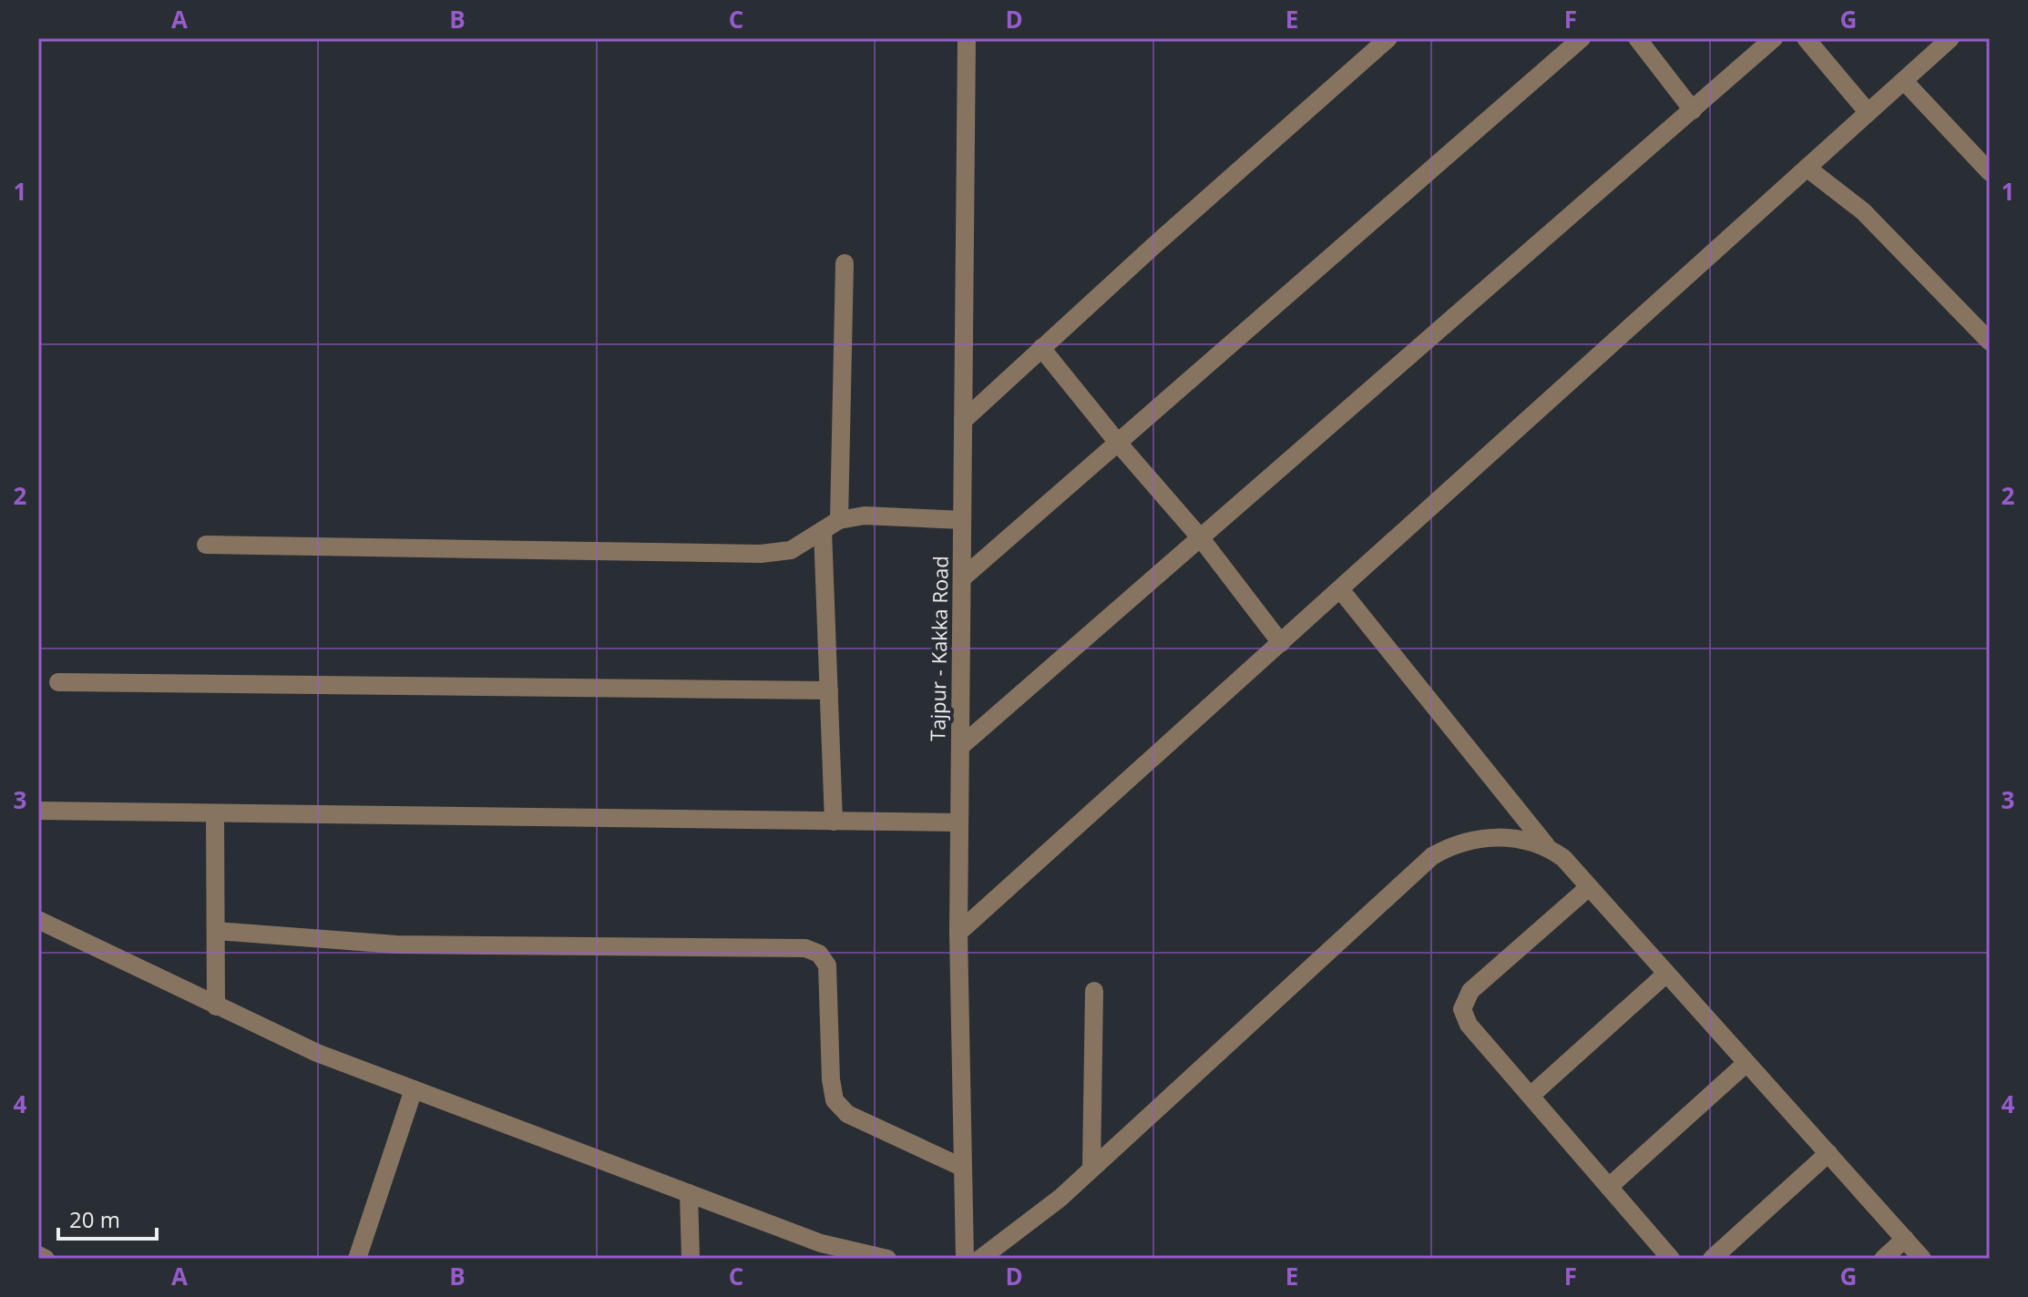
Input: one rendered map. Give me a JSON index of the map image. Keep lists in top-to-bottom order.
{
  "streets": {
    "street": ["Tajpur - Kakka Road"]
  },
  "scale_bar": "20 m",
  "grid": {
    "columns": [
      "A",
      "B",
      "C",
      "D",
      "E",
      "F",
      "G"
    ],
    "rows": [
      "1",
      "2",
      "3",
      "4"
    ]
  }
}
